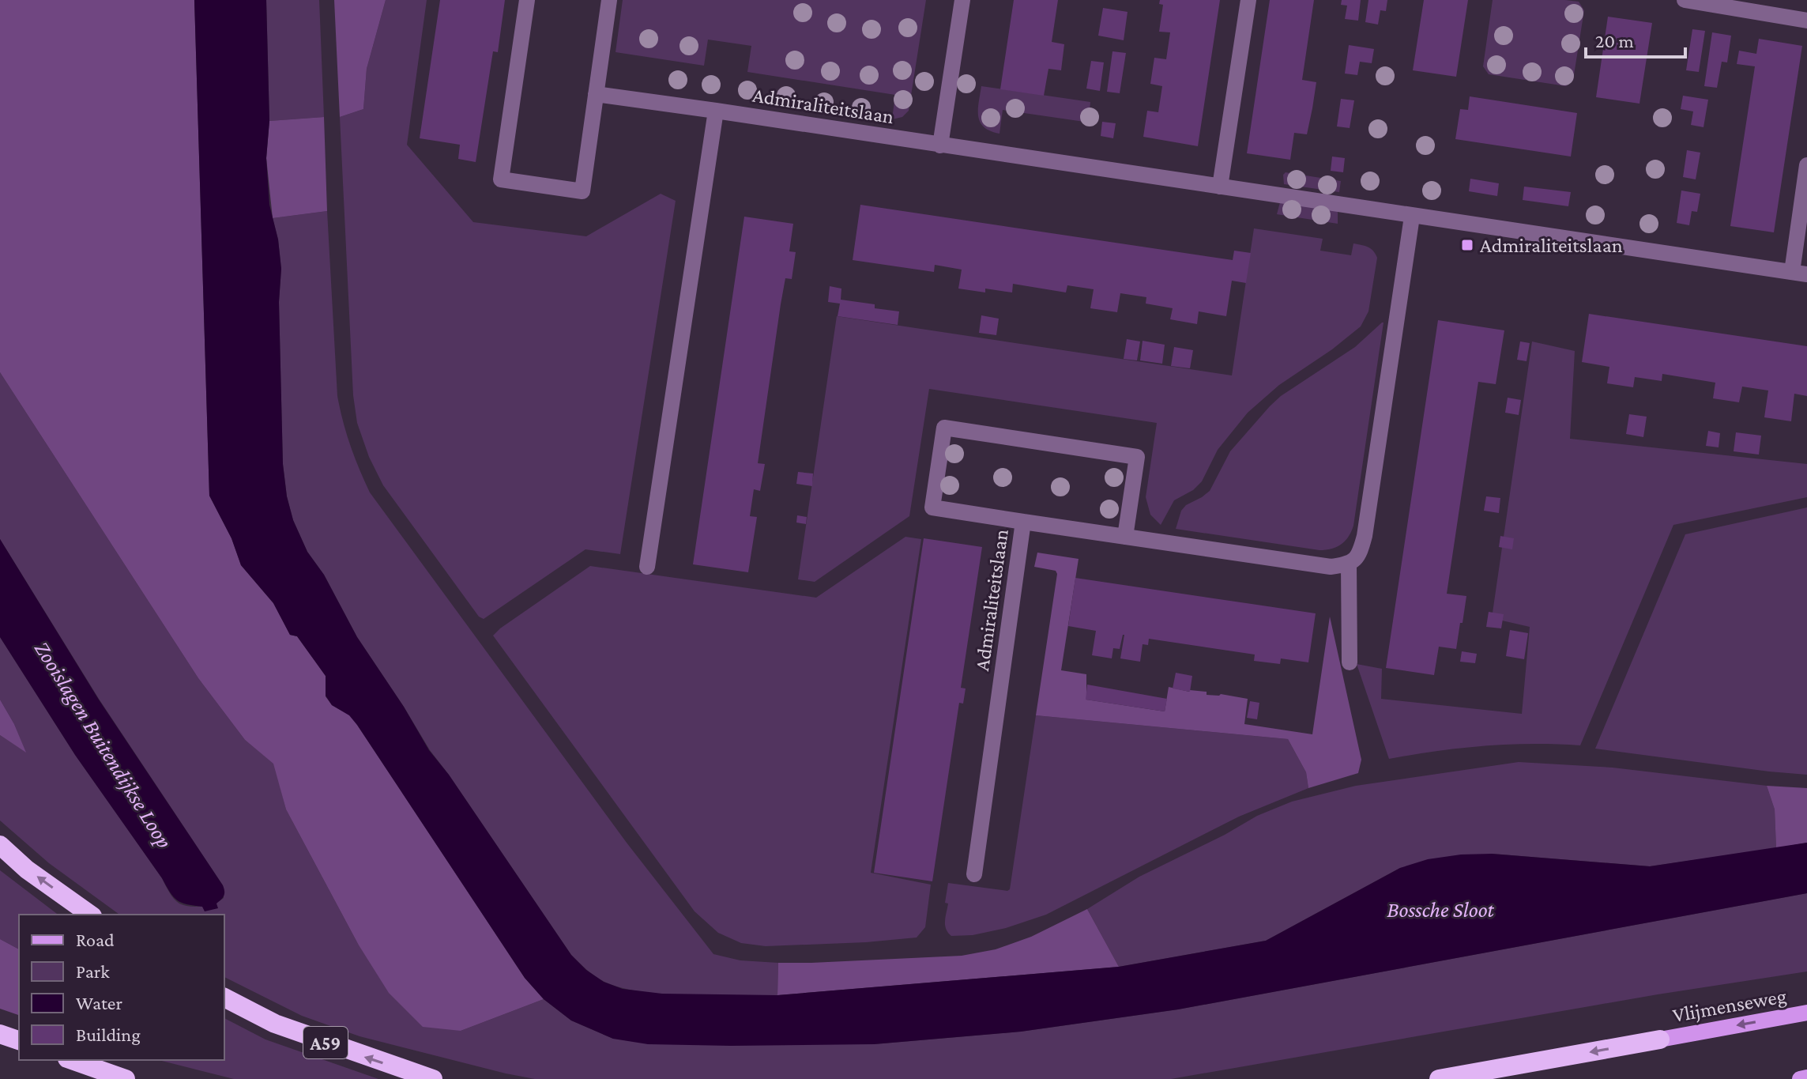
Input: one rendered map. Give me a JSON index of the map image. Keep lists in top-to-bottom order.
{
  "streets": {
    "highway": ["A59"],
    "main road": ["Vlijmenseweg"],
    "street": ["Admiraliteitslaan"]
  },
  "one_way": ["Vlijmenseweg"],
  "water": ["Zooislagen Buitendijkse Loop", "Bossche Sloot"],
  "places": {
    "transit": ["Admiraliteitslaan"]
  },
  "legend": [
    "Road",
    "Park",
    "Water",
    "Building"
  ],
  "scale_bar": "20 m"
}
